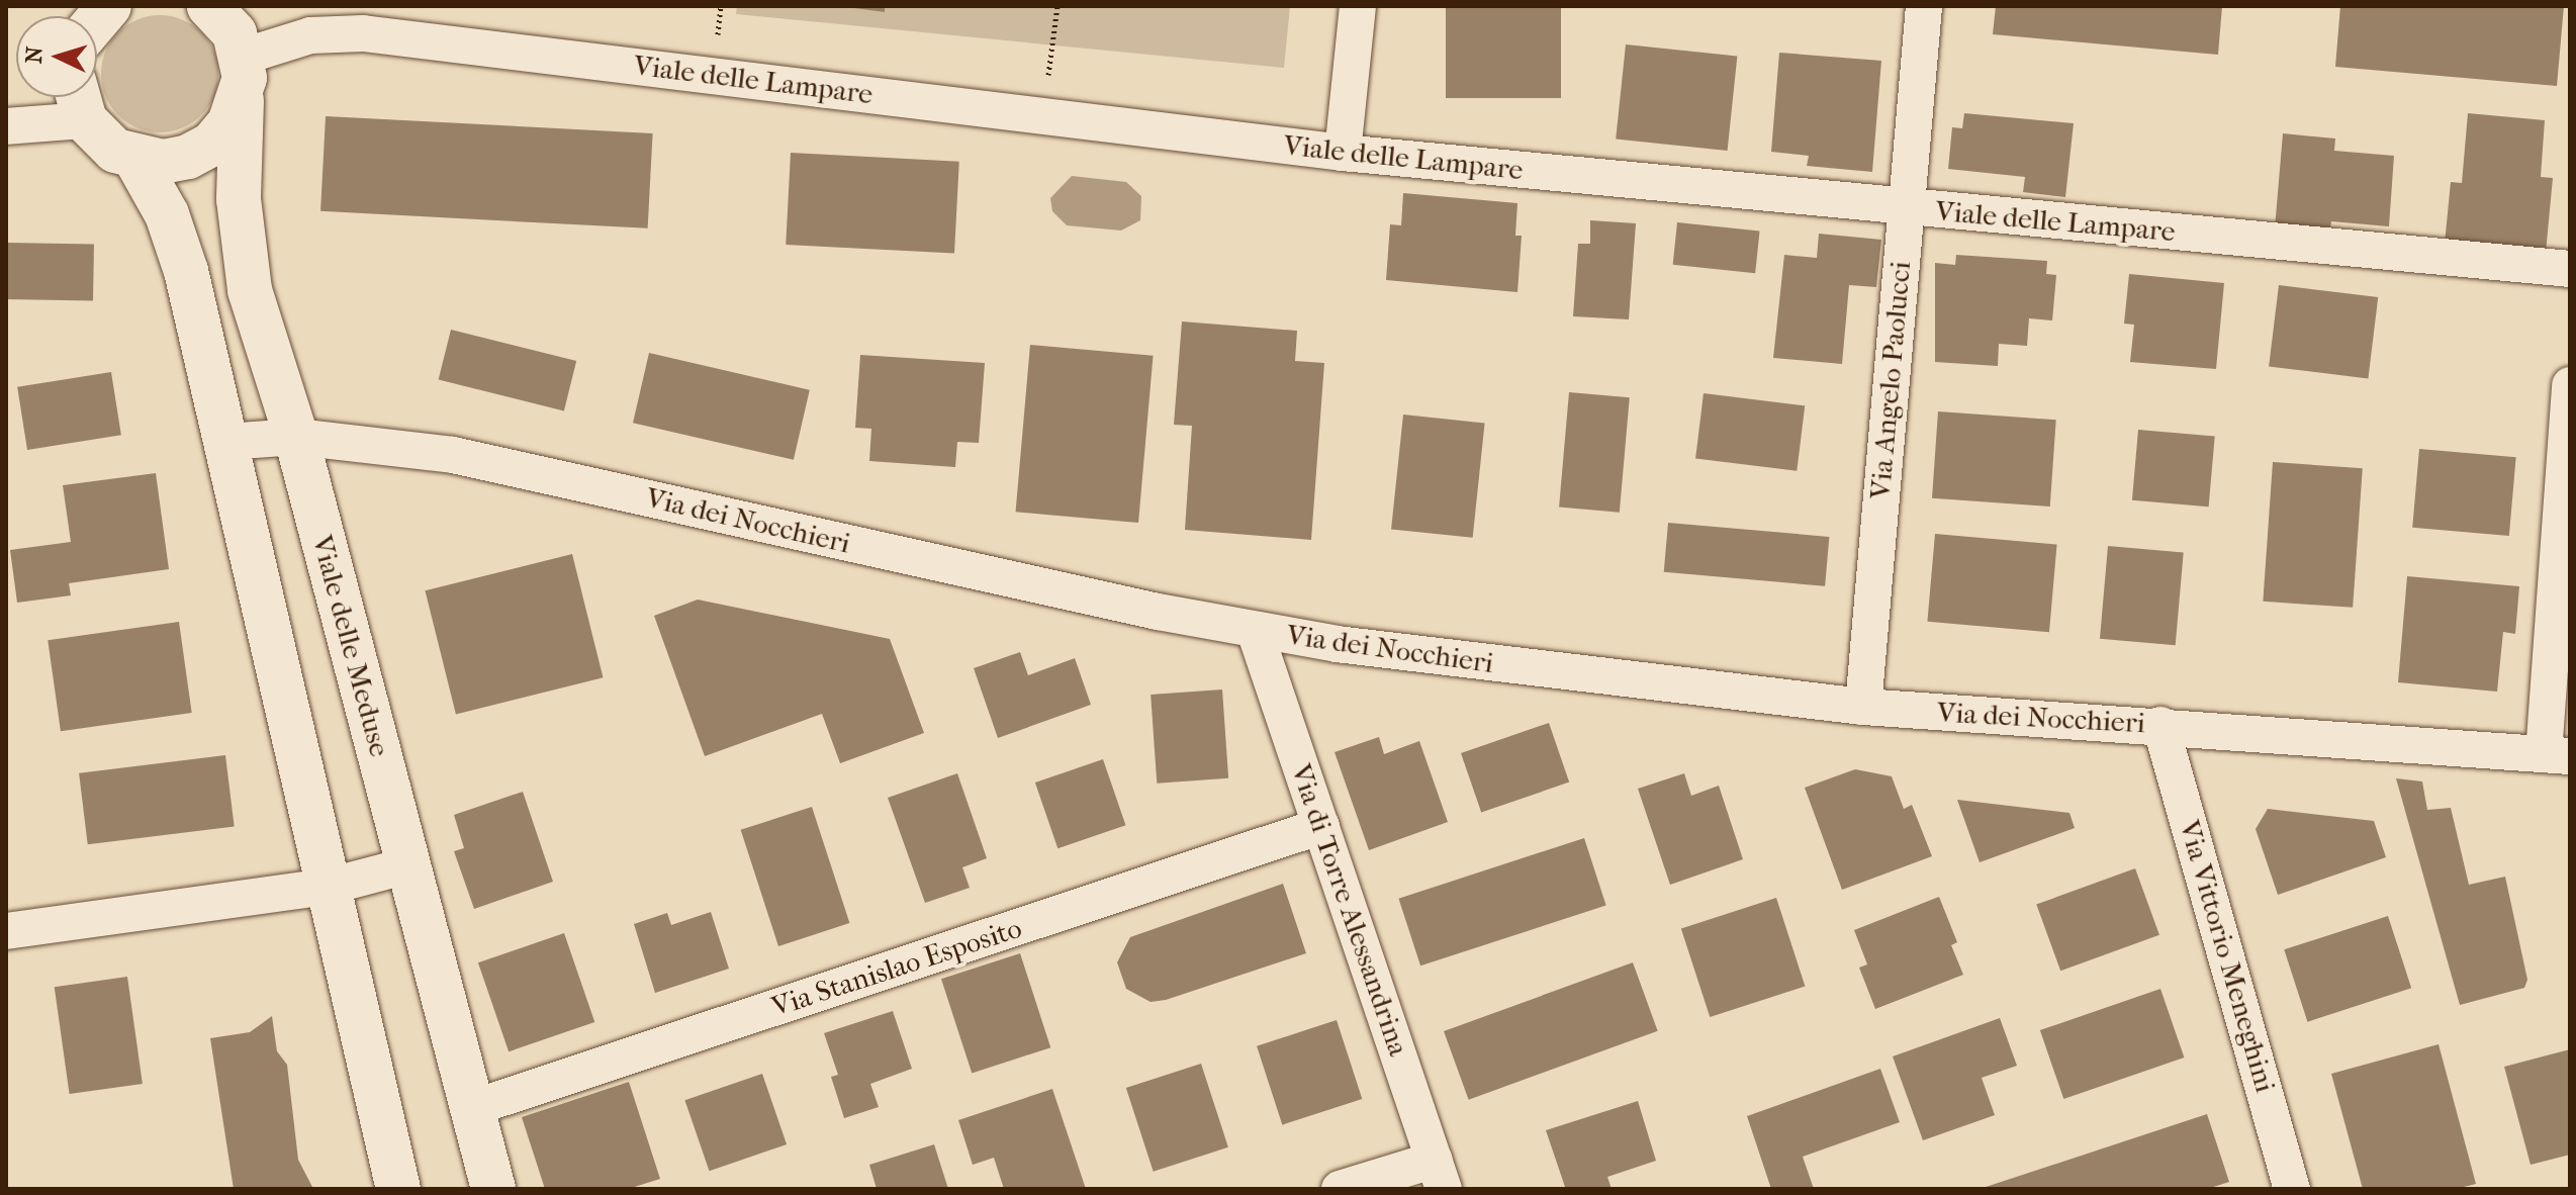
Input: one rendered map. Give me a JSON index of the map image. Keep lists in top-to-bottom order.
{
  "streets": {
    "street": [
      "Viale delle Lampare",
      "Via Angelo Paolucci",
      "Via dei Nocchieri",
      "Viale delle Meduse",
      "Via di Torre Alessandrina",
      "Via Vittorio Meneghini",
      "Via Stanislao Esposito"
    ]
  },
  "crossings": [
    ["Viale delle Lampare", "Via Angelo Paolucci"],
    ["Viale delle Lampare", "Viale delle Meduse"],
    ["Via Angelo Paolucci", "Via dei Nocchieri"],
    ["Via dei Nocchieri", "Viale delle Meduse"],
    ["Via dei Nocchieri", "Via di Torre Alessandrina"],
    ["Via dei Nocchieri", "Via Vittorio Meneghini"],
    ["Viale delle Meduse", "Via Stanislao Esposito"],
    ["Via di Torre Alessandrina", "Via Stanislao Esposito"]
  ],
  "north": "left"
}
